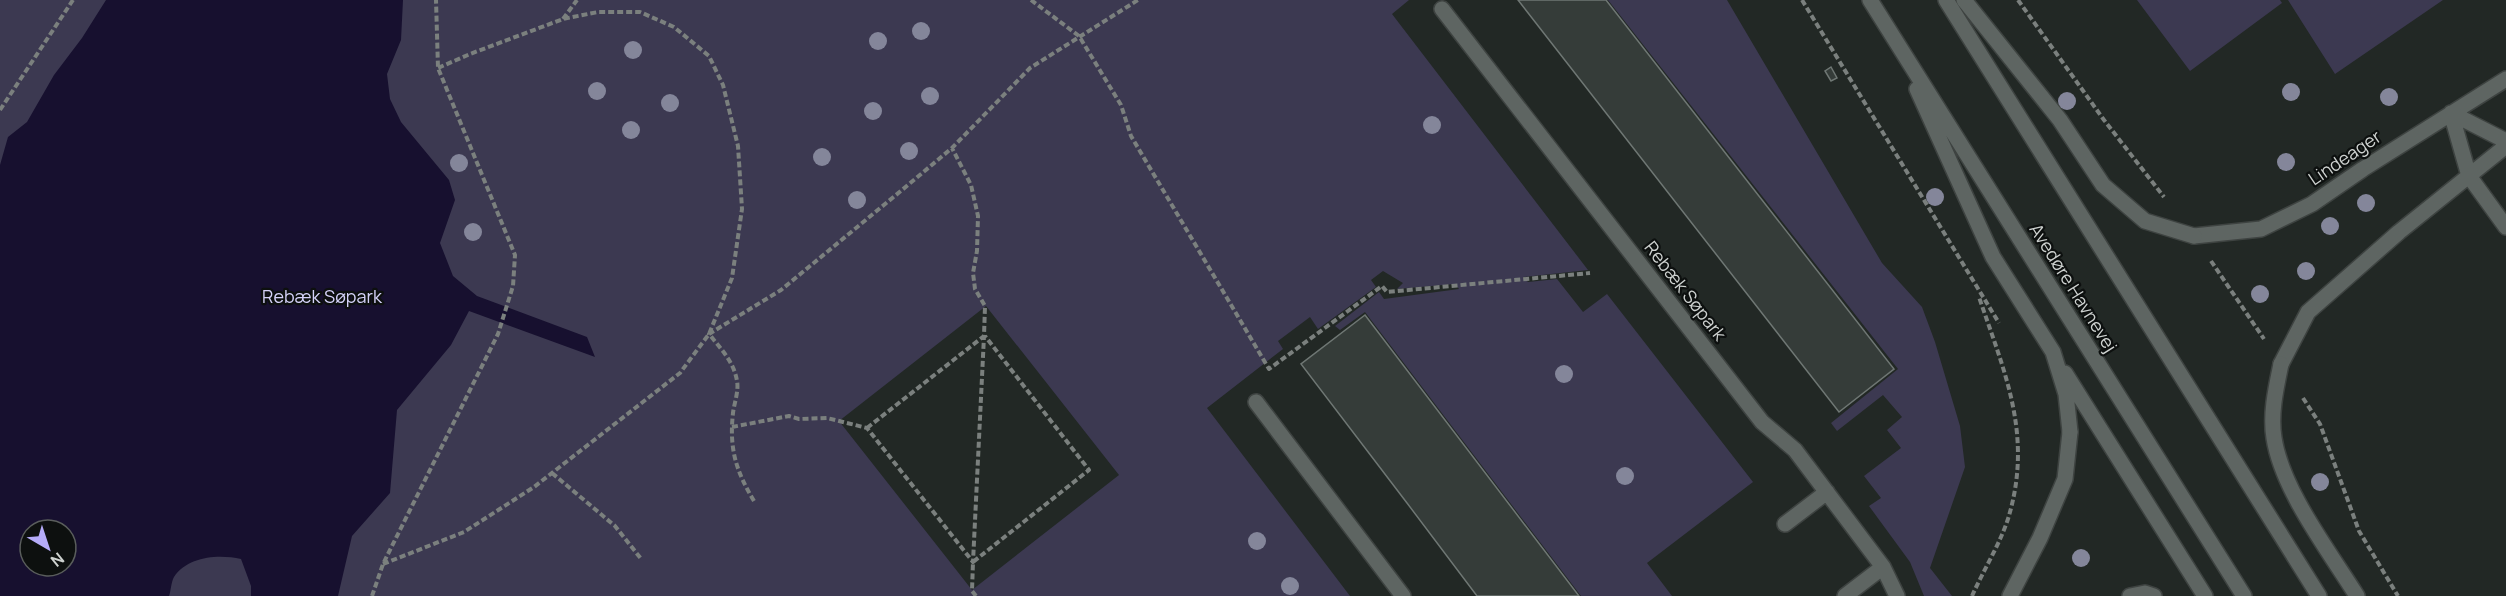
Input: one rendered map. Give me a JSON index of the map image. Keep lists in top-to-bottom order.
{
  "streets": {
    "street": ["Lindeager", "Avedøre Havnevej", "Rebæk Søpark"]
  },
  "parks": ["Rebæk Søpark"],
  "north": "bottom right"
}
